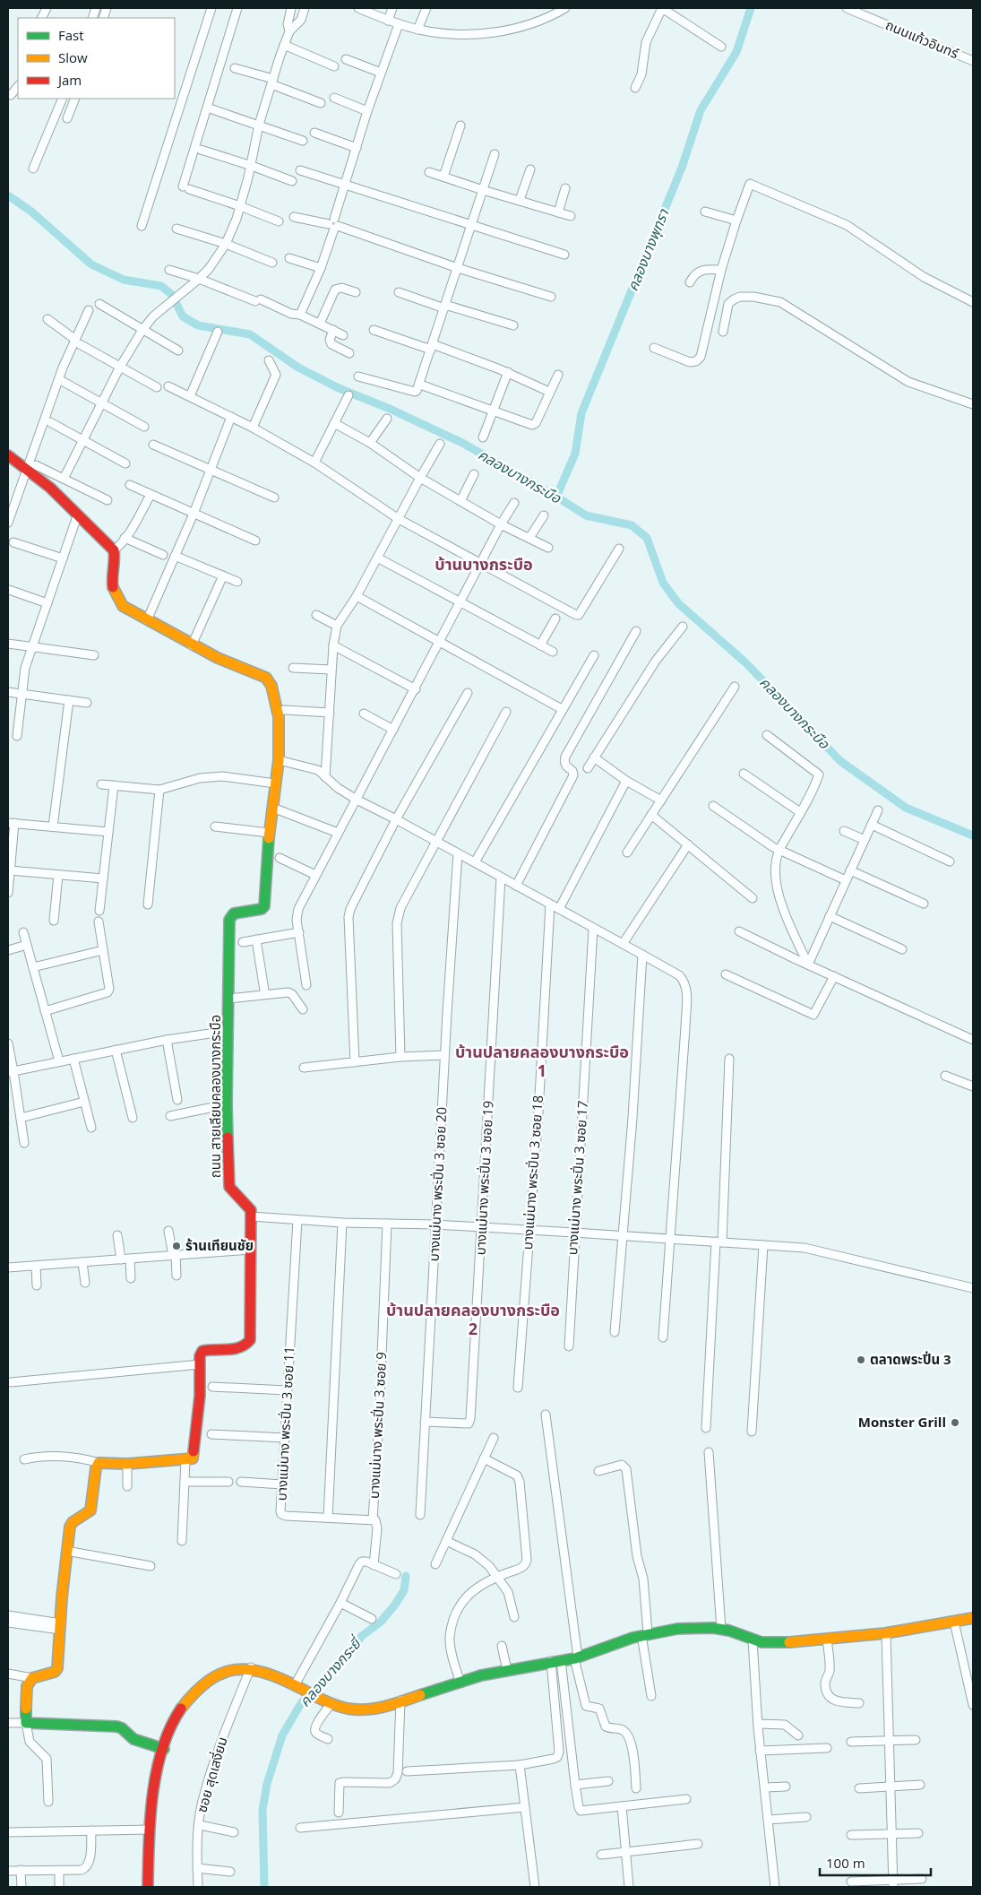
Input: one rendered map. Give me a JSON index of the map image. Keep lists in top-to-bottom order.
{
  "streets": {
    "street": [
      "ถนนแก้วอินทร์",
      "ถนน สายเลียบคลองบางกระบือ",
      "บางแม่นาง พระปิ่น 3 ซอย 18",
      "บางแม่นาง พระปิ่น 3 ซอย 19",
      "บางแม่นาง พระปิ่น 3 ซอย 17",
      "บางแม่นาง พระปิ่น 3 ซอย 20",
      "บางแม่นาง พระปิ่น 3 ซอย 11",
      "บางแม่นาง พระปิ่น 3 ซอย 9",
      "ซอย สุดเสงี่ยม"
    ]
  },
  "crossings": [
    ["บางแม่นาง พระปิ่น 3 ซอย 19", "บางแม่นาง พระปิ่น 3 ซอย 20"],
    ["บางแม่นาง พระปิ่น 3 ซอย 11", "บางแม่นาง พระปิ่น 3 ซอย 9"]
  ],
  "districts": ["บ้านบางกระบือ", "บ้านปลายคลองบางกระบือ 1", "บ้านปลายคลองบางกระบือ 2"],
  "water": ["คลองบางพุทรา", "คลองบางกระบือ", "คลองบางกระยี่"],
  "places": ["ร้านเทียนชัย", "ตลาดพระปิ่น 3", "Monster Grill"],
  "legend": ["Fast", "Slow", "Jam"],
  "scale_bar": "100 m"
}
